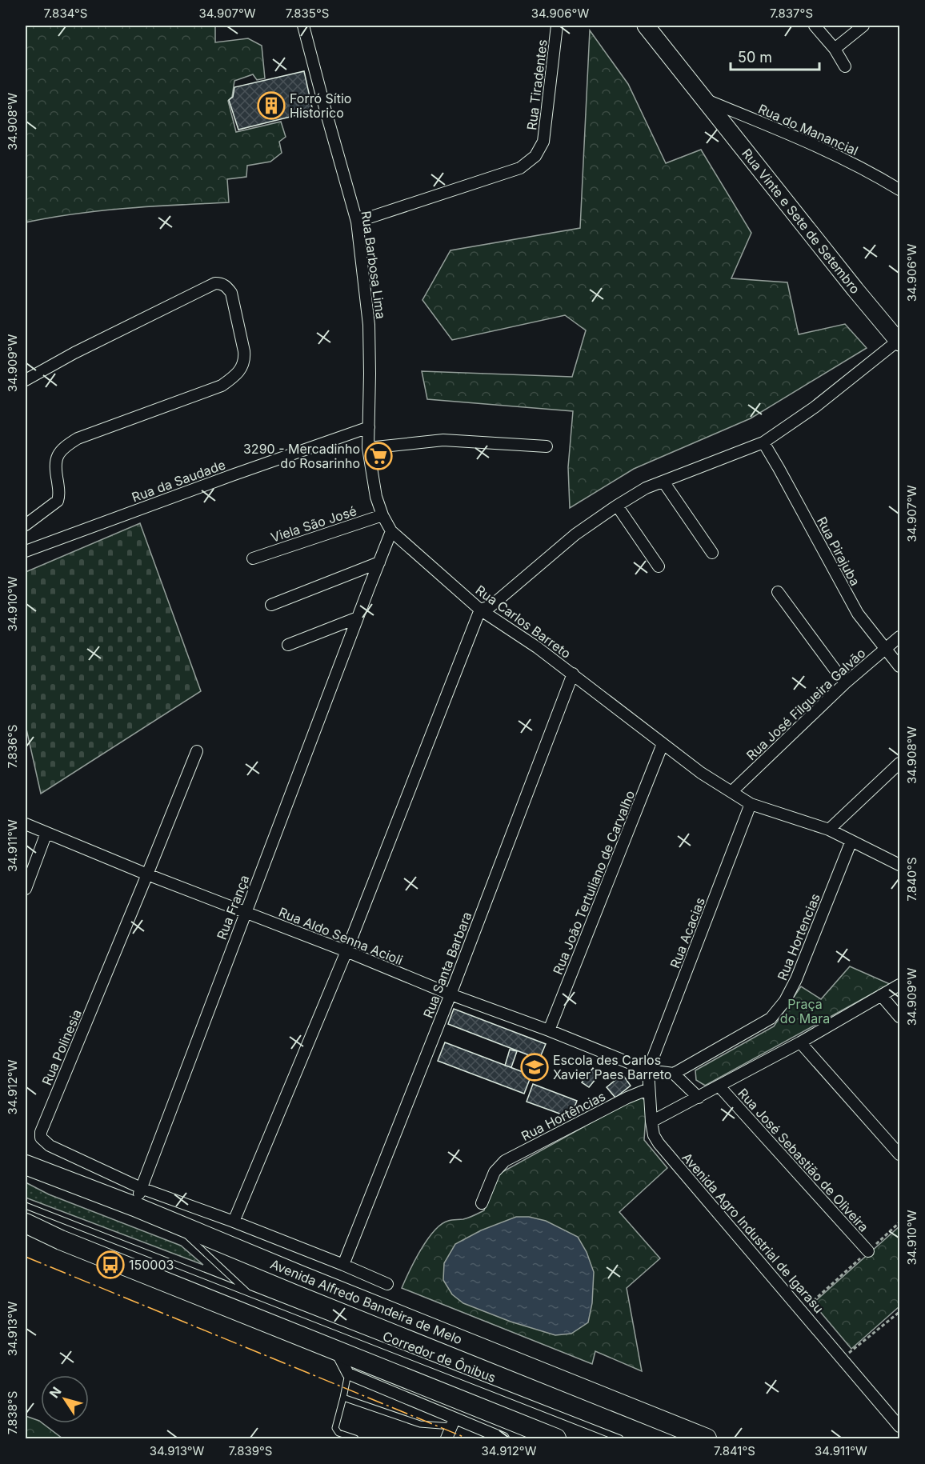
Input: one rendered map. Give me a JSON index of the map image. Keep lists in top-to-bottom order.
{
  "streets": {
    "highway": ["Avenida Alfredo Bandeira de Melo"],
    "main road": ["Rua Vinte e Sete de Setembro"],
    "street": [
      "Rua Tiradentes",
      "Rua do Manancial",
      "Rua Barbosa Lima",
      "Rua da Saudade",
      "Viela São José",
      "Rua Pirajuba",
      "Rua Carlos Barreto",
      "Rua José Filgueira Galvão",
      "Rua João Tertuliano de Carvalho",
      "Rua França",
      "Rua Acacias",
      "Rua Aldo Senna Acioli",
      "Rua Hortencias",
      "Rua Santa Barbara",
      "Rua Polinesia",
      "Rua Hortências",
      "Rua José Sebastião de Oliveira",
      "Avenida Agro Industrial de Igarasu"
    ],
    "lane": ["Corredor de Ônibus"]
  },
  "crossings": [
    ["Rua Tiradentes", "Rua Barbosa Lima"],
    ["Rua do Manancial", "Rua Vinte e Sete de Setembro"],
    ["Rua Barbosa Lima", "Rua da Saudade"],
    ["Rua Barbosa Lima", "Rua Carlos Barreto"],
    ["Rua da Saudade", "Rua Carlos Barreto"],
    ["Viela São José", "Rua Carlos Barreto"],
    ["Rua Pirajuba", "Rua José Filgueira Galvão"],
    ["Rua Carlos Barreto", "Rua José Filgueira Galvão"],
    ["Rua Carlos Barreto", "Rua João Tertuliano de Carvalho"],
    ["Rua Carlos Barreto", "Rua França"],
    ["Rua Carlos Barreto", "Rua Acacias"],
    ["Rua Carlos Barreto", "Rua Hortencias"],
    ["Rua Carlos Barreto", "Rua Santa Barbara"],
    ["Rua João Tertuliano de Carvalho", "Rua Aldo Senna Acioli"],
    ["Rua França", "Rua Aldo Senna Acioli"],
    ["Rua França", "Rua Polinesia"],
    ["Rua França", "Avenida Alfredo Bandeira de Melo"],
    ["Rua Acacias", "Rua Aldo Senna Acioli"],
    ["Rua Acacias", "Avenida Agro Industrial de Igarasu"],
    ["Rua Aldo Senna Acioli", "Rua Santa Barbara"],
    ["Rua Aldo Senna Acioli", "Rua Polinesia"],
    ["Rua Aldo Senna Acioli", "Avenida Agro Industrial de Igarasu"],
    ["Rua Santa Barbara", "Rua Polinesia"],
    ["Rua Hortências", "Avenida Agro Industrial de Igarasu"],
    ["Avenida Alfredo Bandeira de Melo", "Corredor de Ônibus"]
  ],
  "parks": ["Praça do Mara"],
  "places": {
    "building": ["Forró Sítio Historico"],
    "supermarket": ["3290 - Mercadinho do Rosarinho"],
    "school or university": ["Escola des Carlos Xavier Paes Barreto"],
    "bus stop": ["150003"]
  },
  "scale_bar": "50 m",
  "north": "top left",
  "coordinates": [
    "7.834°S",
    "34.907°W",
    "7.835°S",
    "34.906°W",
    "7.837°S",
    "34.908°W",
    "34.909°W",
    "34.910°W",
    "7.836°S",
    "34.911°W",
    "7.840°S",
    "34.912°W",
    "34.913°W",
    "7.838°S",
    "7.839°S",
    "7.841°S"
  ]
}
